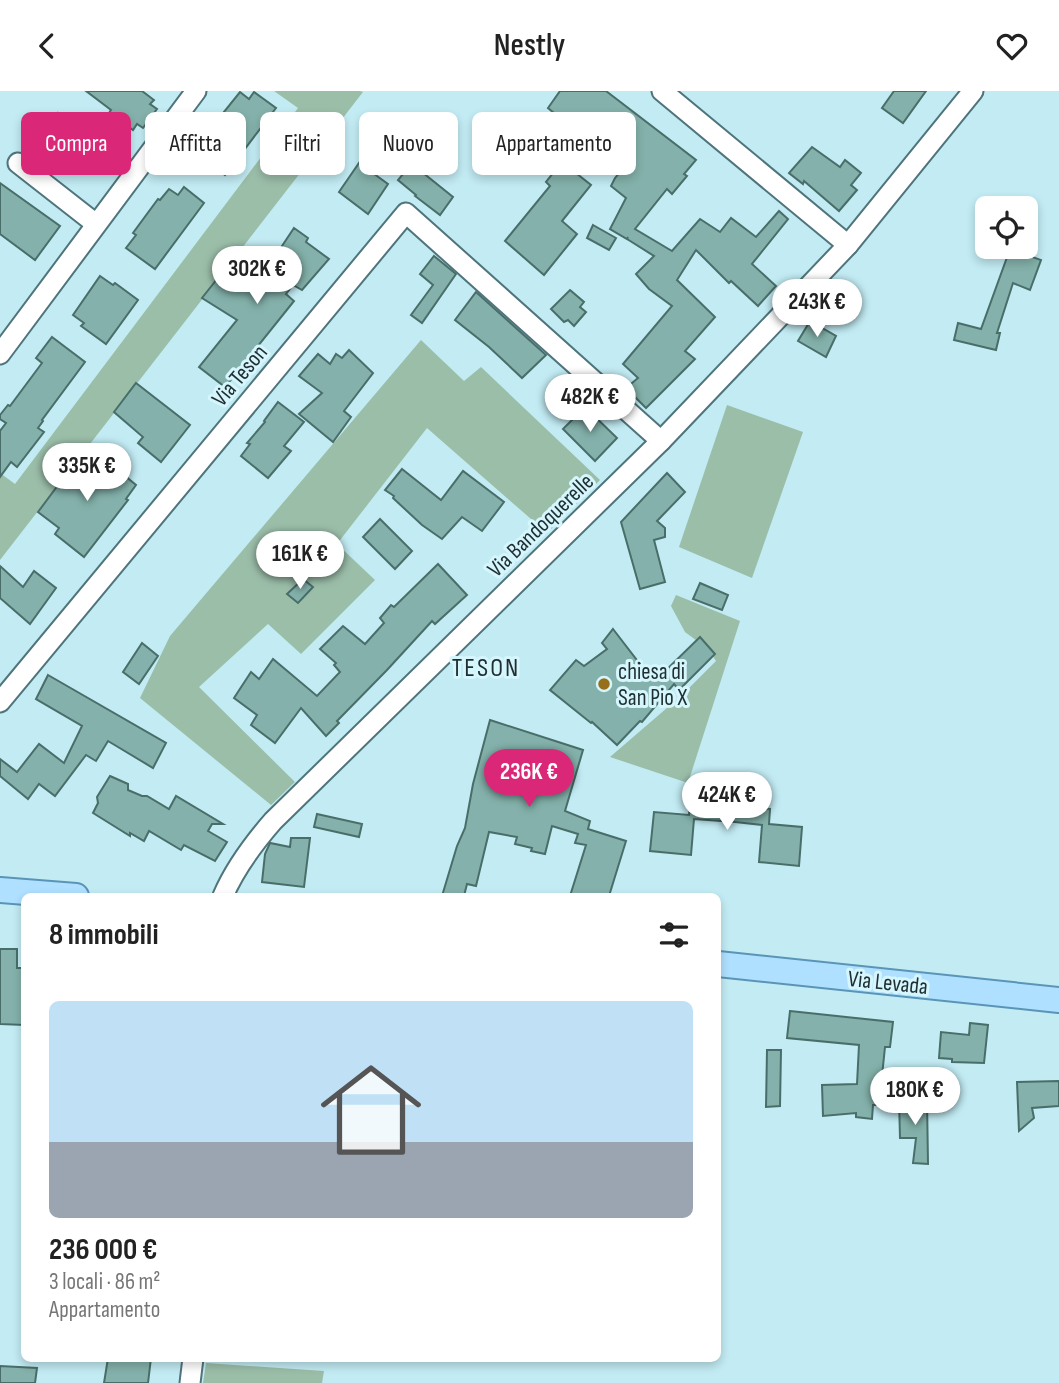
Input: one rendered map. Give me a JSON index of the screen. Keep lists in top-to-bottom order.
{
  "streets": {
    "main road": ["Via Levada"],
    "street": ["Via Teson", "Via Bandoquerelle"]
  },
  "crossings": [
    ["Via Teson", "Via Bandoquerelle"]
  ],
  "districts": ["TESON"],
  "places": ["chiesa di San Pio X"],
  "page": {
    "header": "Nestly",
    "chip": [
      "Compra",
      "Affitta",
      "Filtri",
      "Nuovo",
      "Appartamento"
    ],
    "price": [
      "302K €",
      "243K €",
      "482K €",
      "335K €",
      "161K €",
      "236K €",
      "424K €",
      "180K €"
    ],
    "heading": "8 immobili",
    "list": [
      {
        "name": "236 000 €",
        "note": "3 locali · 86 m² · Appartamento"
      }
    ]
  }
}
